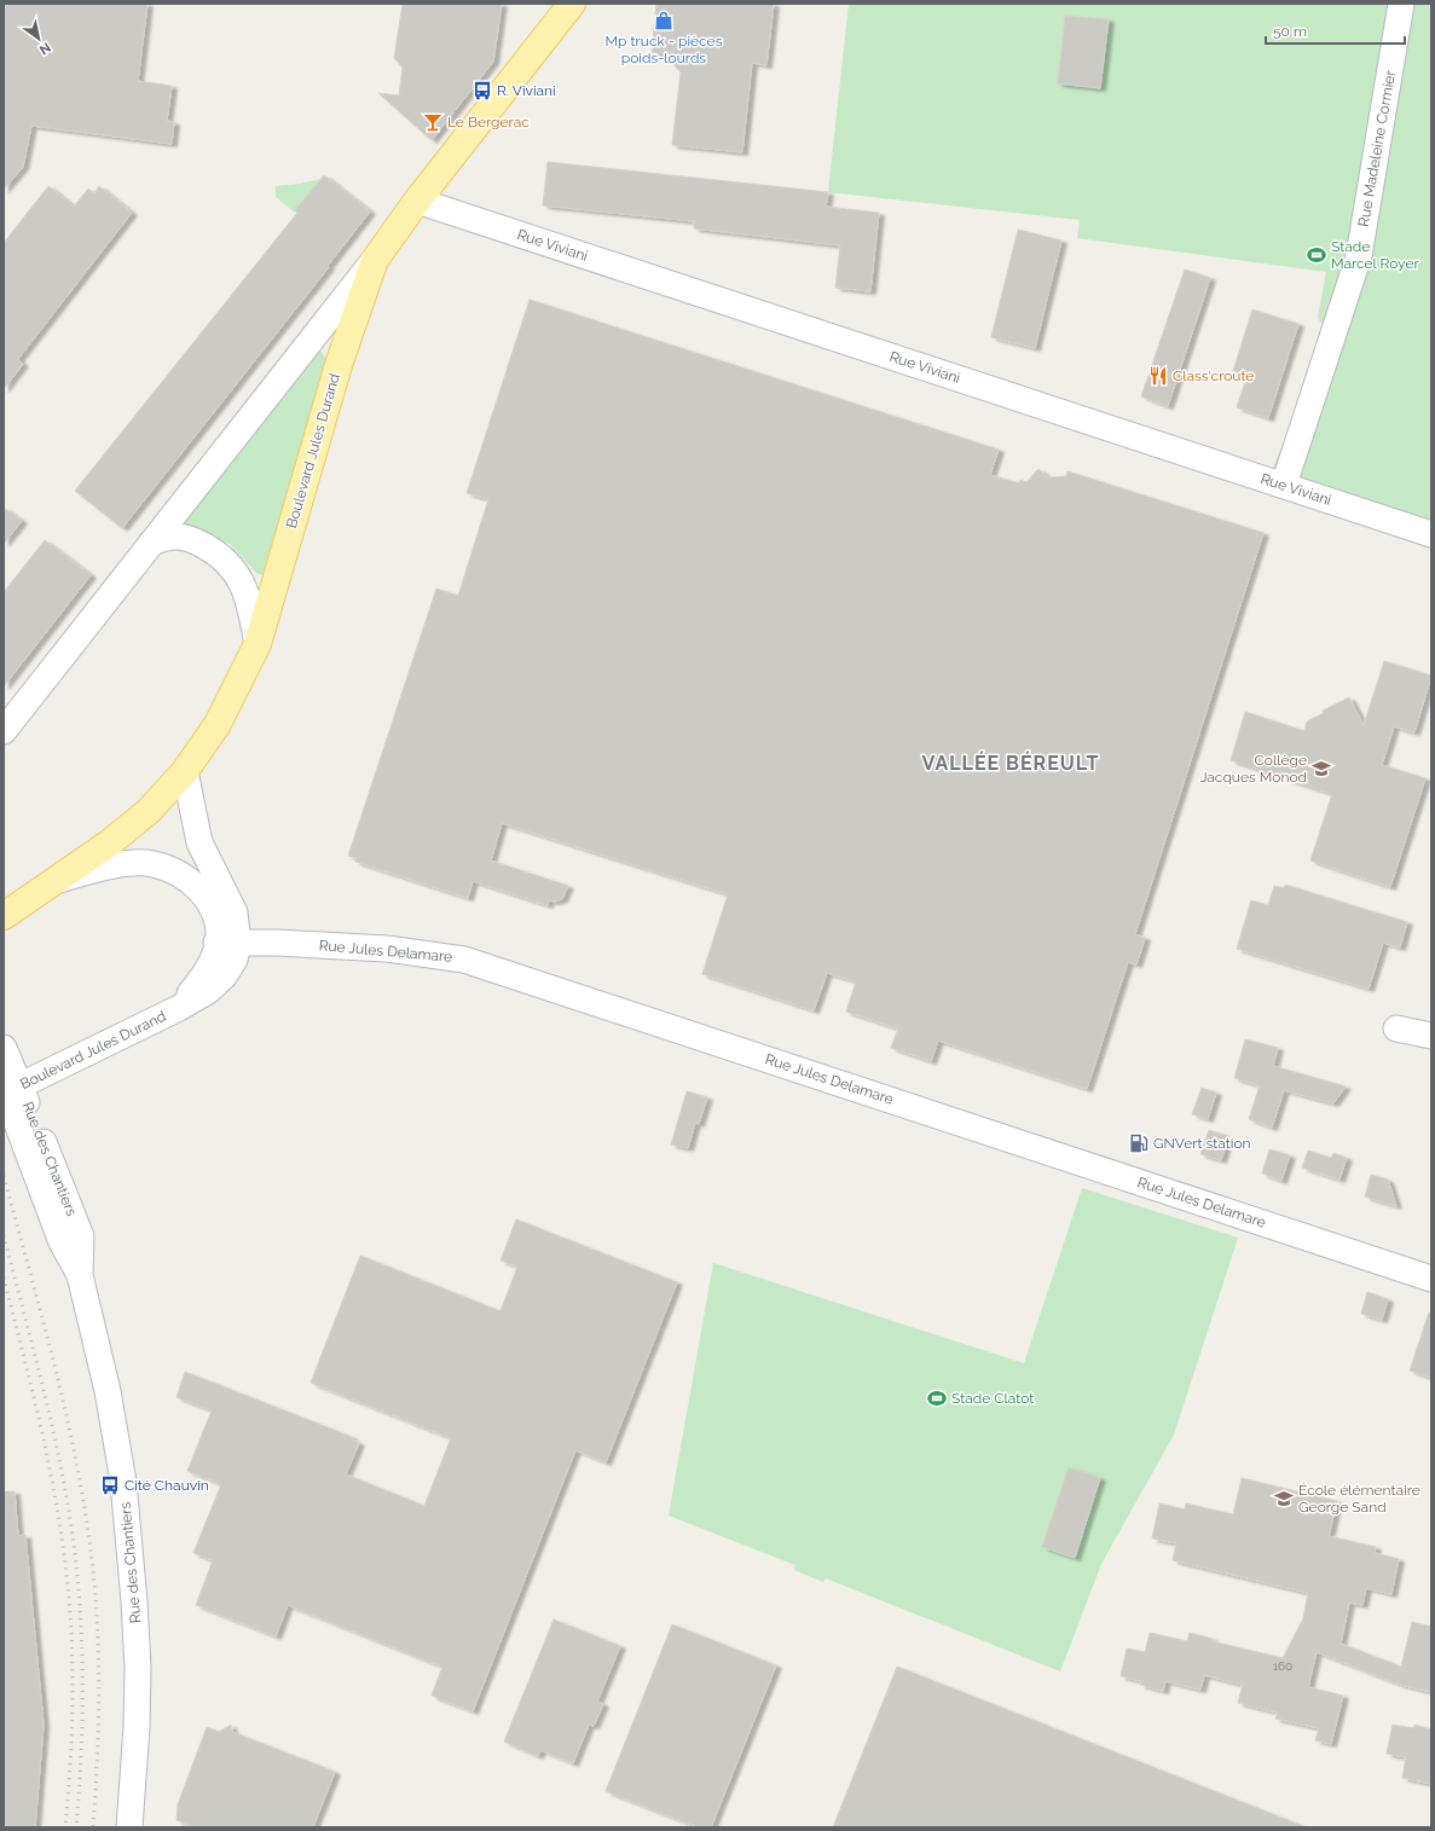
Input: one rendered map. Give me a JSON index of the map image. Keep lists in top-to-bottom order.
{
  "streets": {
    "main road": ["Boulevard Jules Durand"],
    "street": [
      "Rue Madeleine Cormier",
      "Rue Viviani",
      "Rue Jules Delamare",
      "Rue des Chantiers"
    ]
  },
  "crossings": [
    ["Rue Madeleine Cormier", "Rue Viviani"],
    ["Rue Viviani", "Boulevard Jules Durand"],
    ["Boulevard Jules Durand", "Rue Jules Delamare"],
    ["Boulevard Jules Durand", "Rue des Chantiers"]
  ],
  "districts": ["VALLÉE BÉREULT"],
  "places": {
    "shop": ["Mp truck - pièces poids-lourds"],
    "bus stop": ["R. Viviani", "Cité Chauvin"],
    "bar": ["Le Bergerac"],
    "sports": ["Stade Marcel Royer", "Stade Clatot"],
    "restaurant": ["Class'croute"],
    "school or university": ["Collège Jacques Monod", "École élémentaire George Sand"],
    "fuel station": ["GNVert station"]
  },
  "house_numbers": ["160"],
  "scale_bar": "50 m",
  "north": "bottom right"
}
